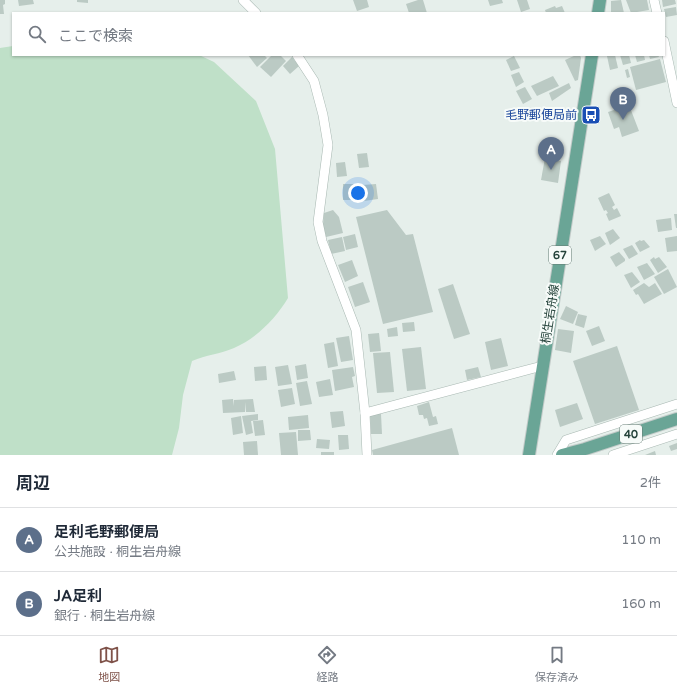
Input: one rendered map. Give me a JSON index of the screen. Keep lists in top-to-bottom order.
{
  "streets": {
    "main road": ["67", "桐生岩舟線", "40"]
  },
  "places": {
    "bus stop": ["毛野郵便局前"]
  },
  "page": {
    "search": "ここで検索",
    "pins": ["B", "A"],
    "heading": ["周辺", "2件"],
    "list": [
      {
        "mark": "A",
        "name": "足利毛野郵便局",
        "note": "公共施設 · 桐生岩舟線",
        "value": "110 m"
      },
      {
        "mark": "B",
        "name": "JA足利",
        "note": "銀行 · 桐生岩舟線",
        "value": "160 m"
      }
    ],
    "nav": ["地図", "経路", "保存済み"]
  }
}
